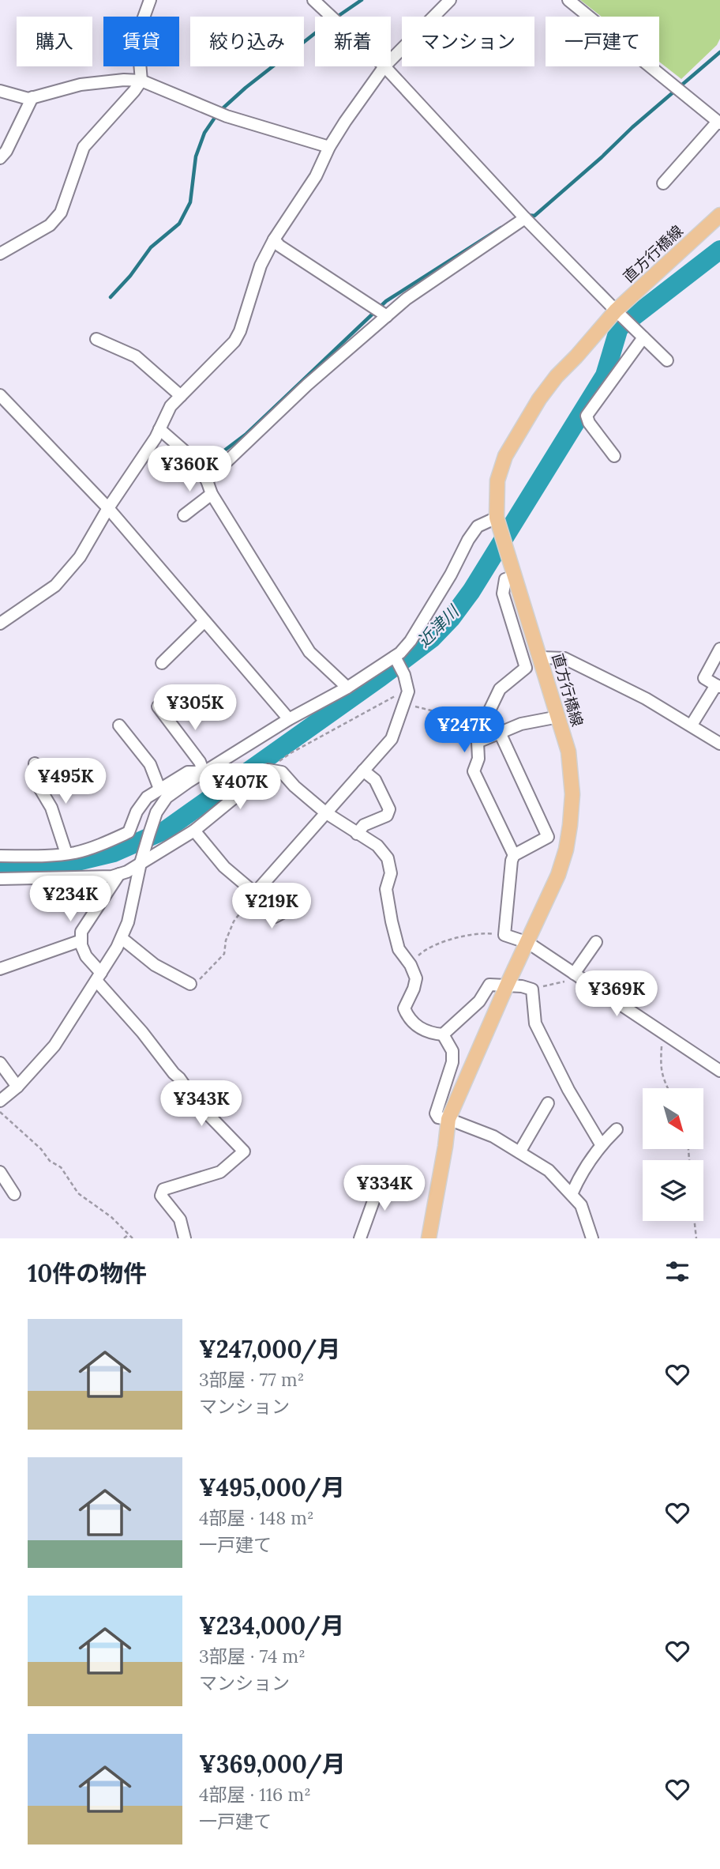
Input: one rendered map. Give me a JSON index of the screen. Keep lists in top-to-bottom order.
{
  "streets": {
    "main road": ["直方行橋線"]
  },
  "water": ["近津川"],
  "north": "bottom right",
  "page": {
    "chip": [
      "購入",
      "賃貸",
      "絞り込み",
      "新着",
      "マンション",
      "一戸建て"
    ],
    "price": [
      "¥360K",
      "¥305K",
      "¥247K",
      "¥495K",
      "¥407K",
      "¥234K",
      "¥219K",
      "¥369K",
      "¥343K",
      "¥334K"
    ],
    "heading": "10件の物件",
    "list": [
      {
        "name": "¥247,000/月",
        "note": "3部屋 · 77 m² · マンション"
      },
      {
        "name": "¥495,000/月",
        "note": "4部屋 · 148 m² · 一戸建て"
      },
      {
        "name": "¥234,000/月",
        "note": "3部屋 · 74 m² · マンション"
      },
      {
        "name": "¥369,000/月",
        "note": "4部屋 · 116 m² · 一戸建て"
      }
    ]
  }
}
